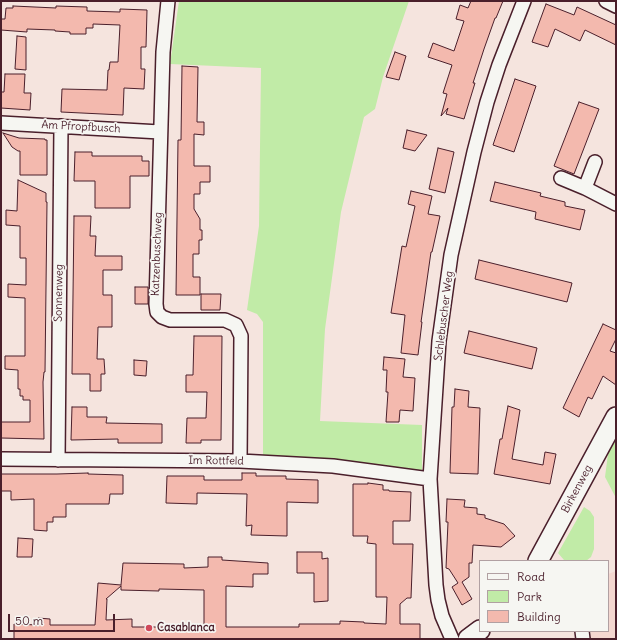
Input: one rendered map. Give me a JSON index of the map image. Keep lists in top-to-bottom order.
{
  "streets": {
    "street": [
      "Am Pfropfbusch",
      "Katzenbuschweg",
      "Sonnenweg",
      "Schlebuscher Weg",
      "Im Rottfeld",
      "Birkenweg"
    ]
  },
  "crossings": [
    ["Am Pfropfbusch", "Katzenbuschweg"],
    ["Am Pfropfbusch", "Sonnenweg"],
    ["Katzenbuschweg", "Im Rottfeld"],
    ["Sonnenweg", "Im Rottfeld"],
    ["Schlebuscher Weg", "Im Rottfeld"]
  ],
  "places": ["Casablanca"],
  "legend": ["Road", "Park", "Building"],
  "scale_bar": "50 m"
}
